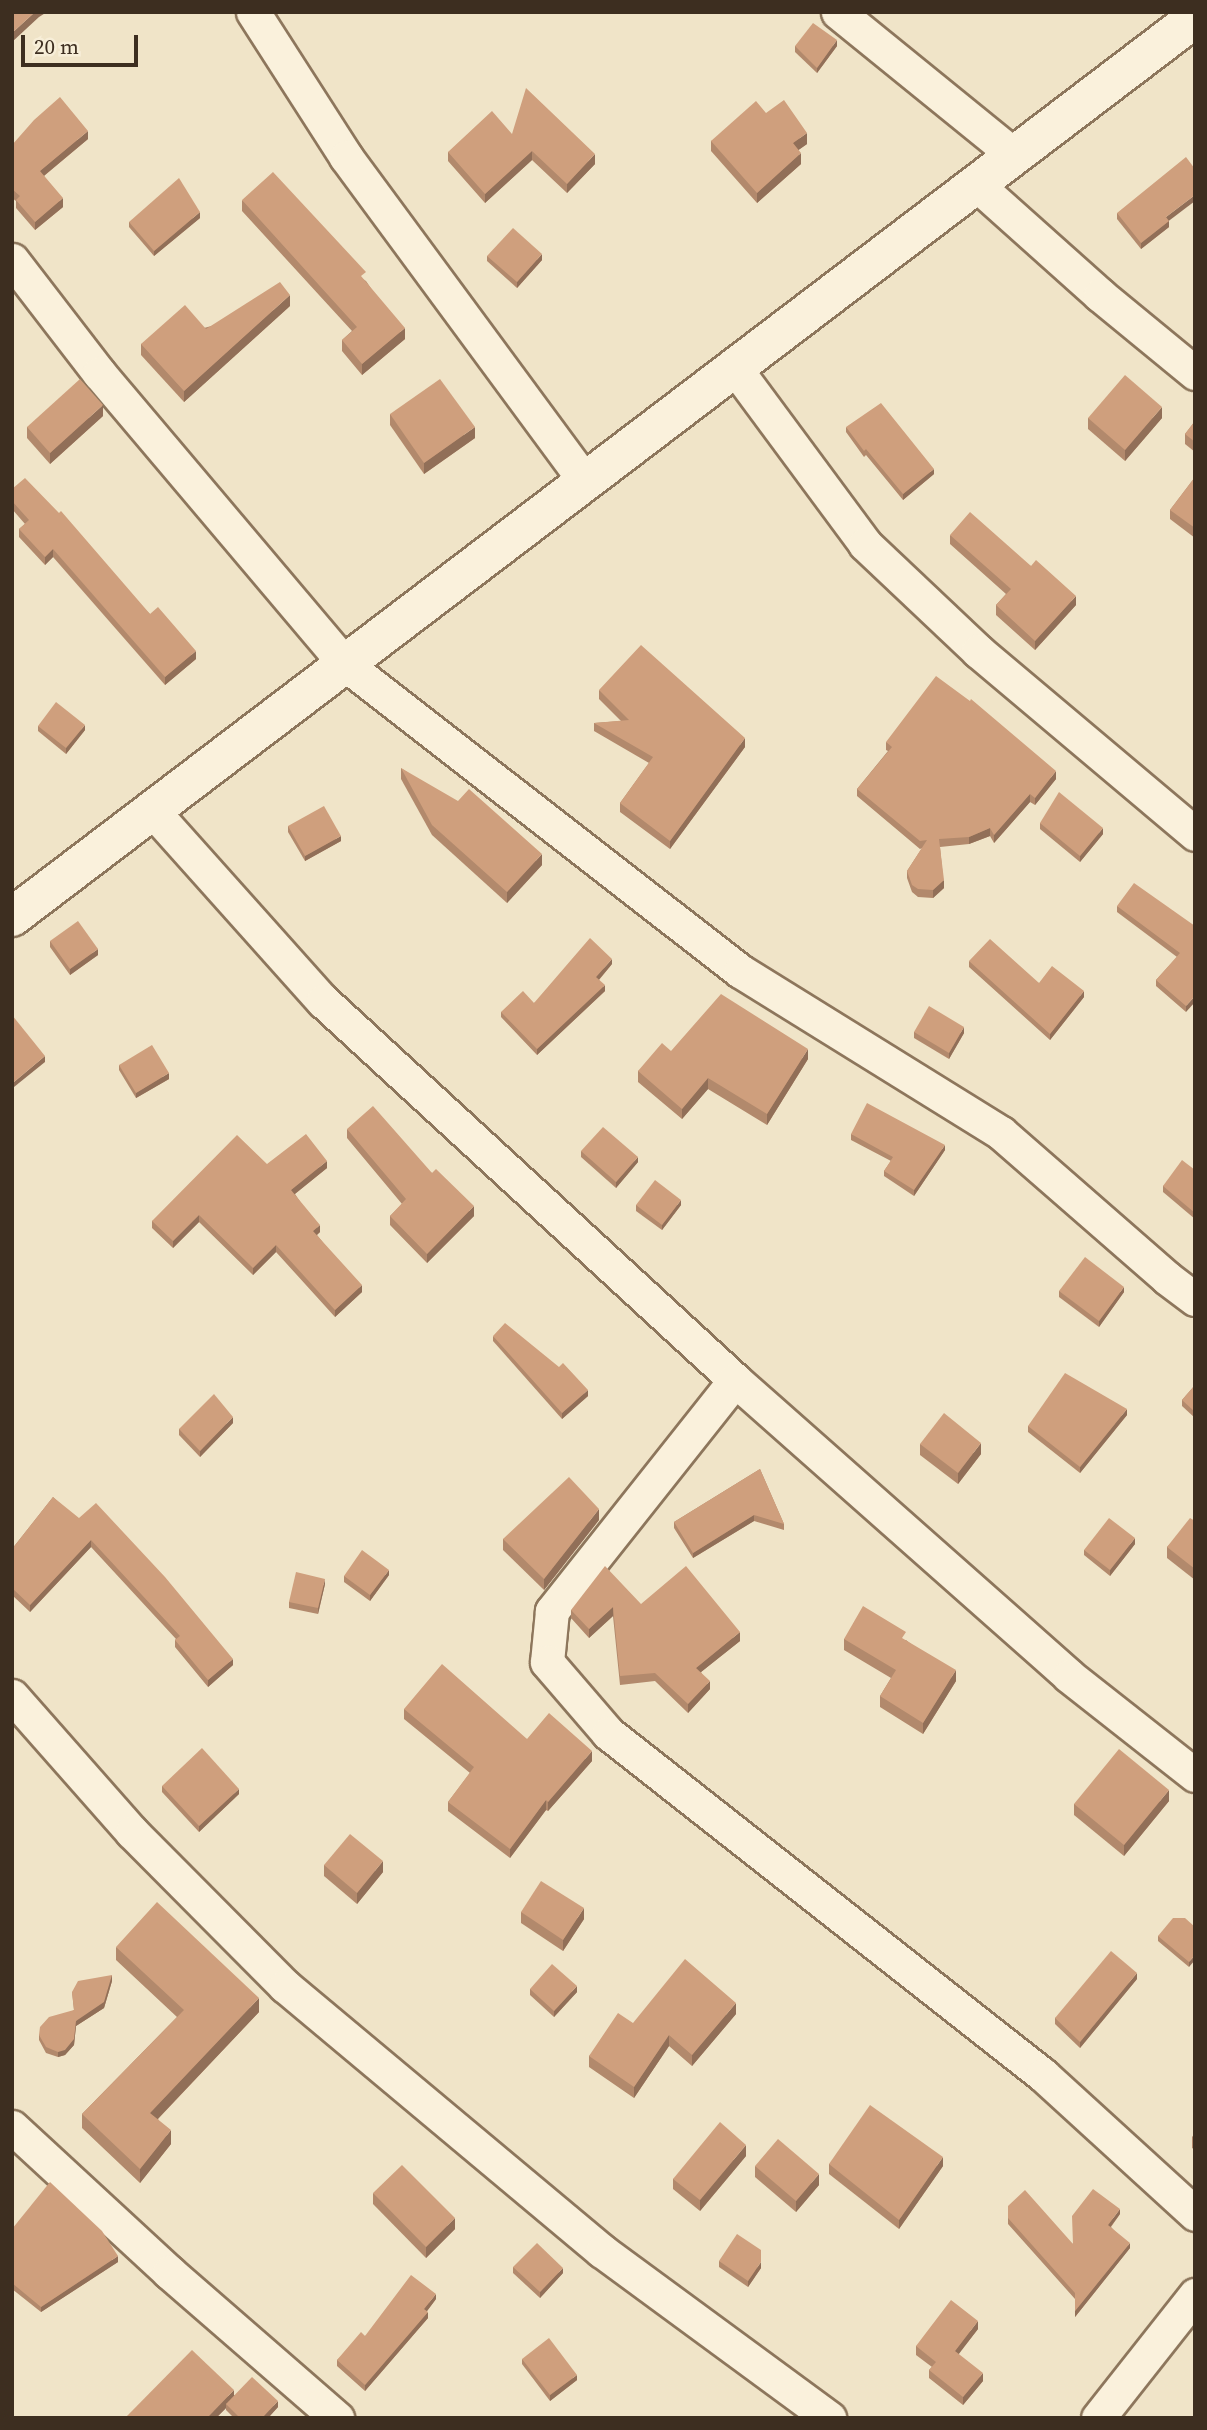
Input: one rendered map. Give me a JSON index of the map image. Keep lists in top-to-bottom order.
{
  "scale_bar": "20 m"
}
